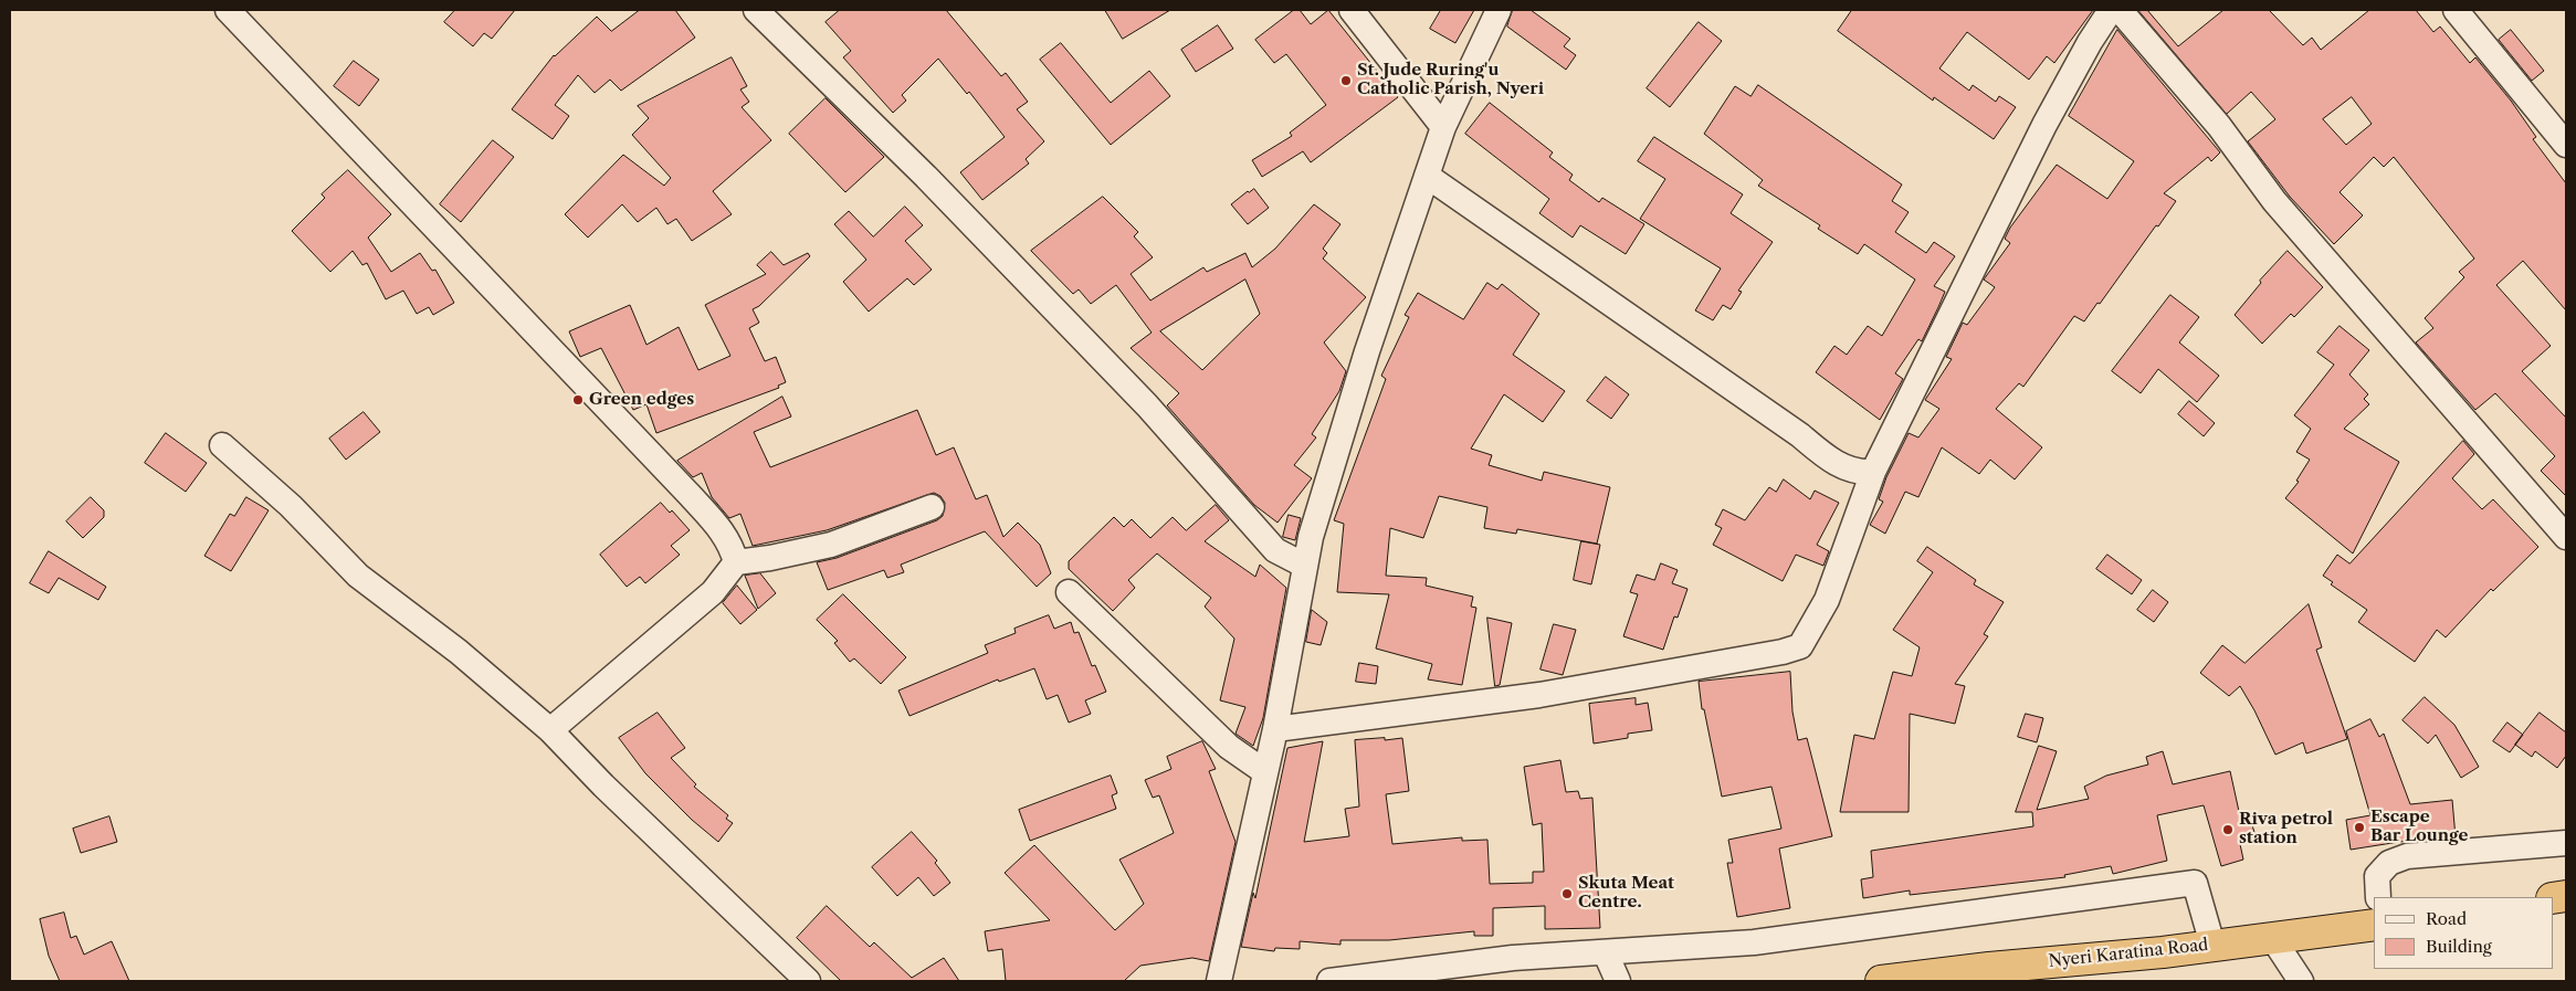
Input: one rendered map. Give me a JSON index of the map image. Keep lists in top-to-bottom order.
{
  "streets": {
    "highway": ["Nyeri Karatina Road"]
  },
  "places": [
    "St. Jude Ruring'u Catholic Parish, Nyeri",
    "Green edges",
    "Escape Bar Lounge",
    "Riva petrol station",
    "Skuta Meat Centre."
  ],
  "legend": ["Road", "Building"]
}
